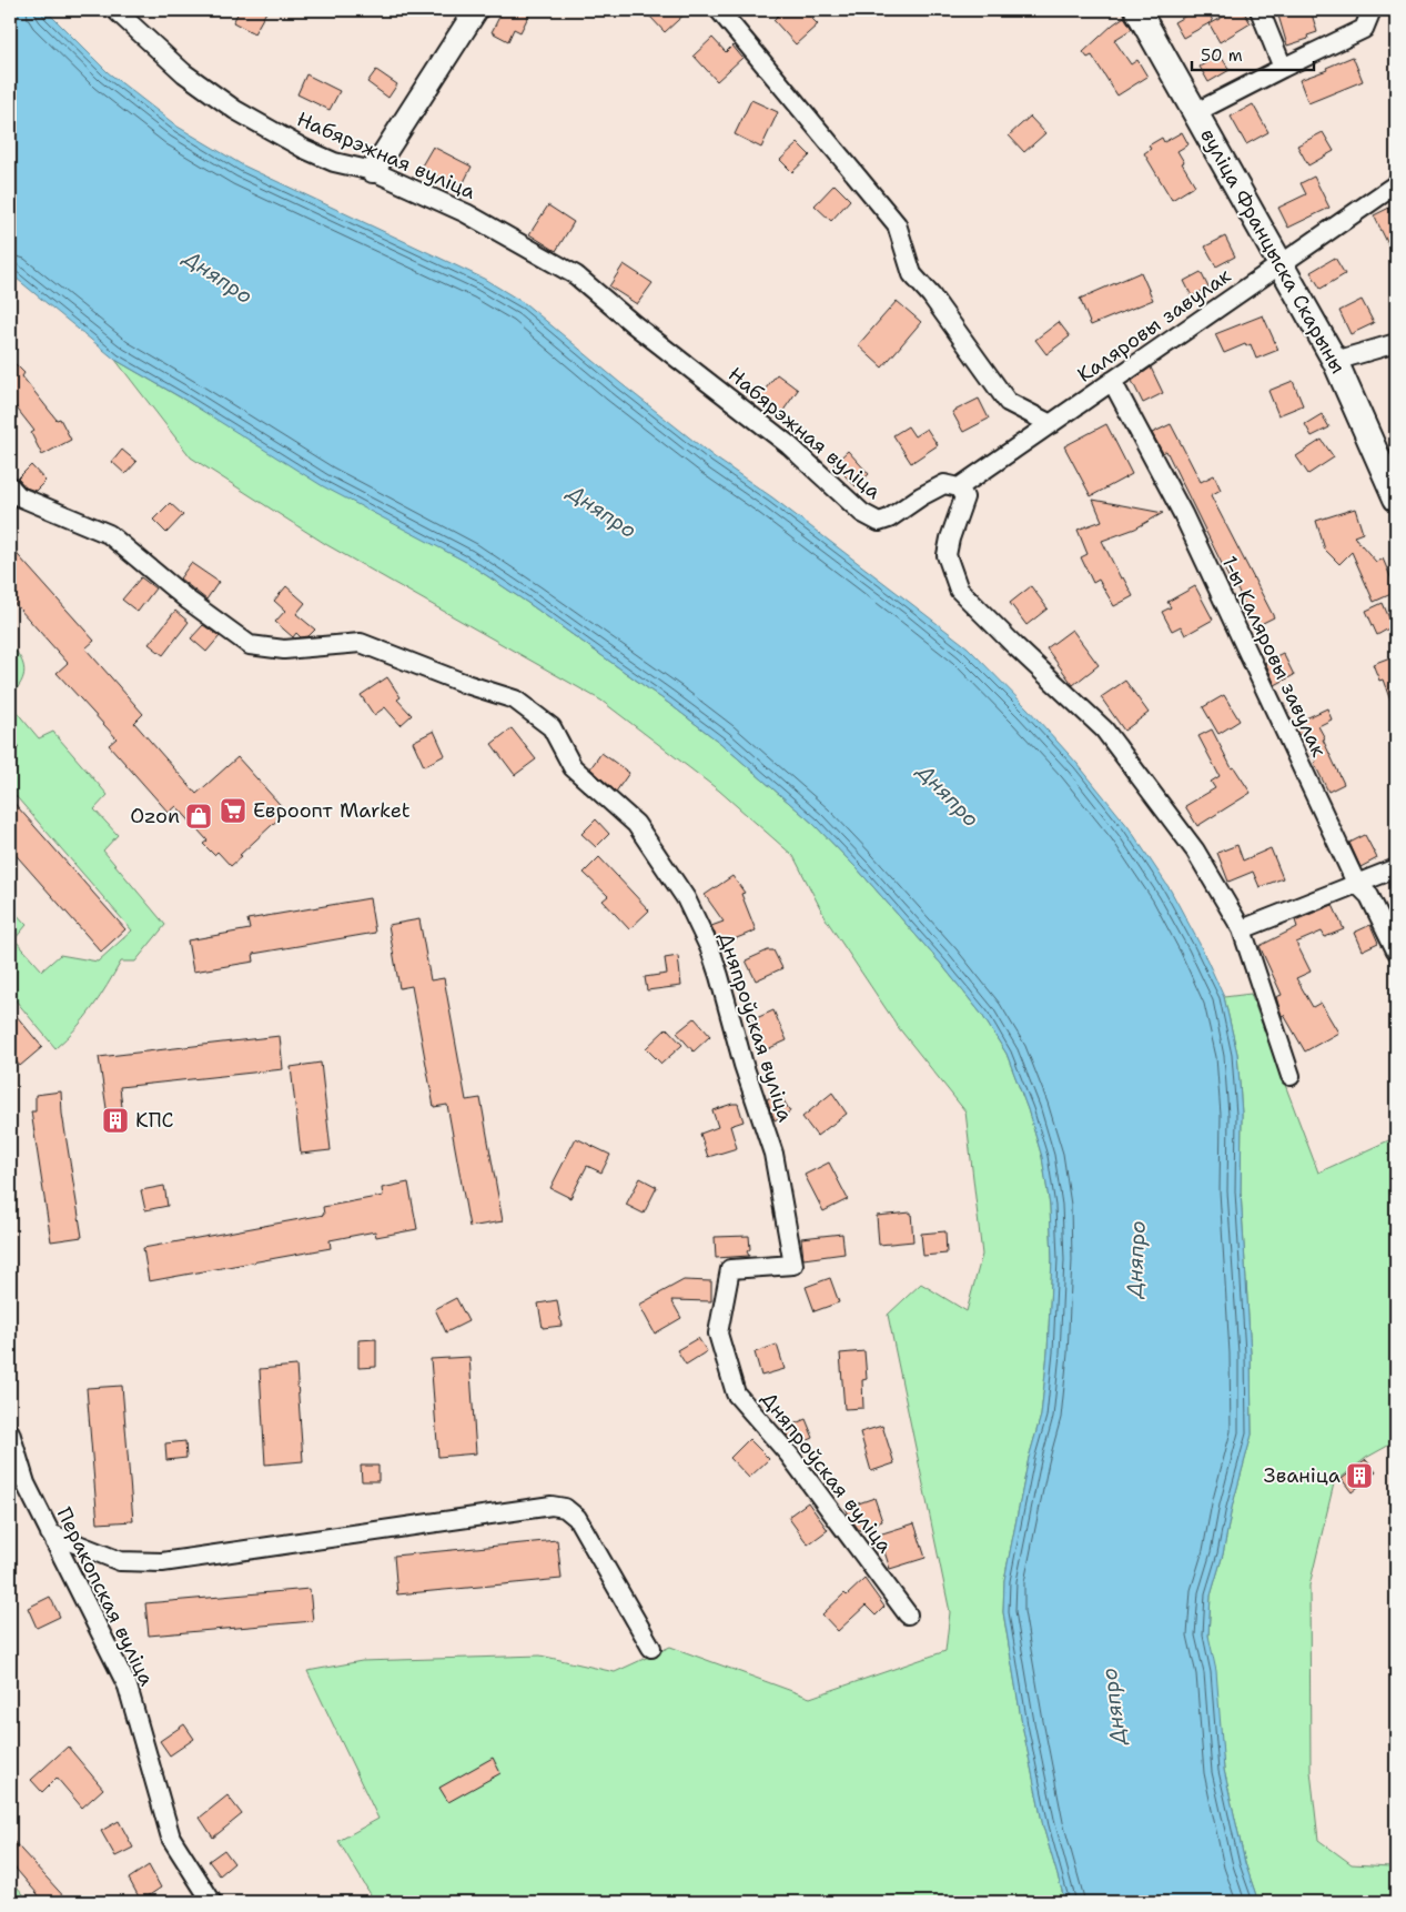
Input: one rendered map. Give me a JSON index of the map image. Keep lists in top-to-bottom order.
{
  "streets": {
    "main road": ["вуліца Францыска Скарыны"],
    "street": [
      "Набярэжная вуліца",
      "Каляровы завулак",
      "1-ы Каляровы завулак",
      "Дняпроўская вуліца",
      "Перакопская вуліца"
    ]
  },
  "crossings": [
    ["Набярэжная вуліца", "Каляровы завулак"],
    ["вуліца Францыска Скарыны", "Каляровы завулак"],
    ["Каляровы завулак", "1-ы Каляровы завулак"]
  ],
  "water": ["Дняпро"],
  "places": {
    "supermarket": ["Евроопт Market"],
    "shop": ["Ozon"],
    "building": ["КПС", "Званіца"]
  },
  "scale_bar": "50 m"
}
